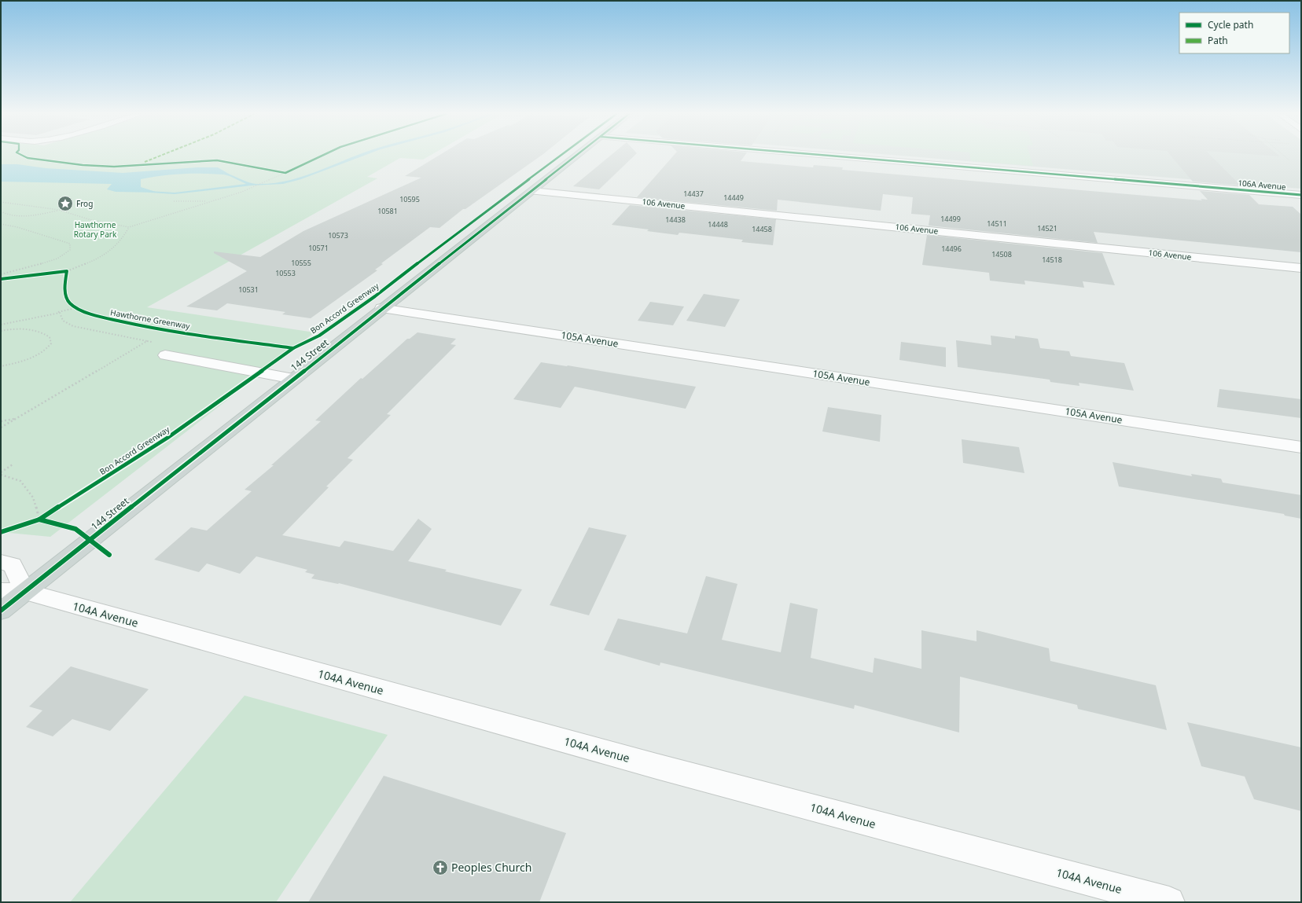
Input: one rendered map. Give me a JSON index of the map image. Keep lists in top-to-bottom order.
{
  "streets": {
    "main road": ["144 Street"],
    "street": [
      "106A Avenue",
      "106 Avenue",
      "105A Avenue",
      "104A Avenue"
    ],
    "cycle path": ["Bon Accord Greenway", "Hawthorne Greenway"]
  },
  "crossings": [
    ["106 Avenue", "144 Street"],
    ["105A Avenue", "144 Street"],
    ["144 Street", "104A Avenue"]
  ],
  "parks": ["Hawthorne Rotary Park"],
  "places": {
    "place": ["Frog"],
    "church": ["Peoples Church"]
  },
  "house_numbers": [
    "14437",
    "14449",
    "10595",
    "10581",
    "14499",
    "14438",
    "14511",
    "14448",
    "14521",
    "14458",
    "10573",
    "10571",
    "14496",
    "14508",
    "14518",
    "10555",
    "10553",
    "10531"
  ],
  "legend": ["Cycle path", "Path"]
}
